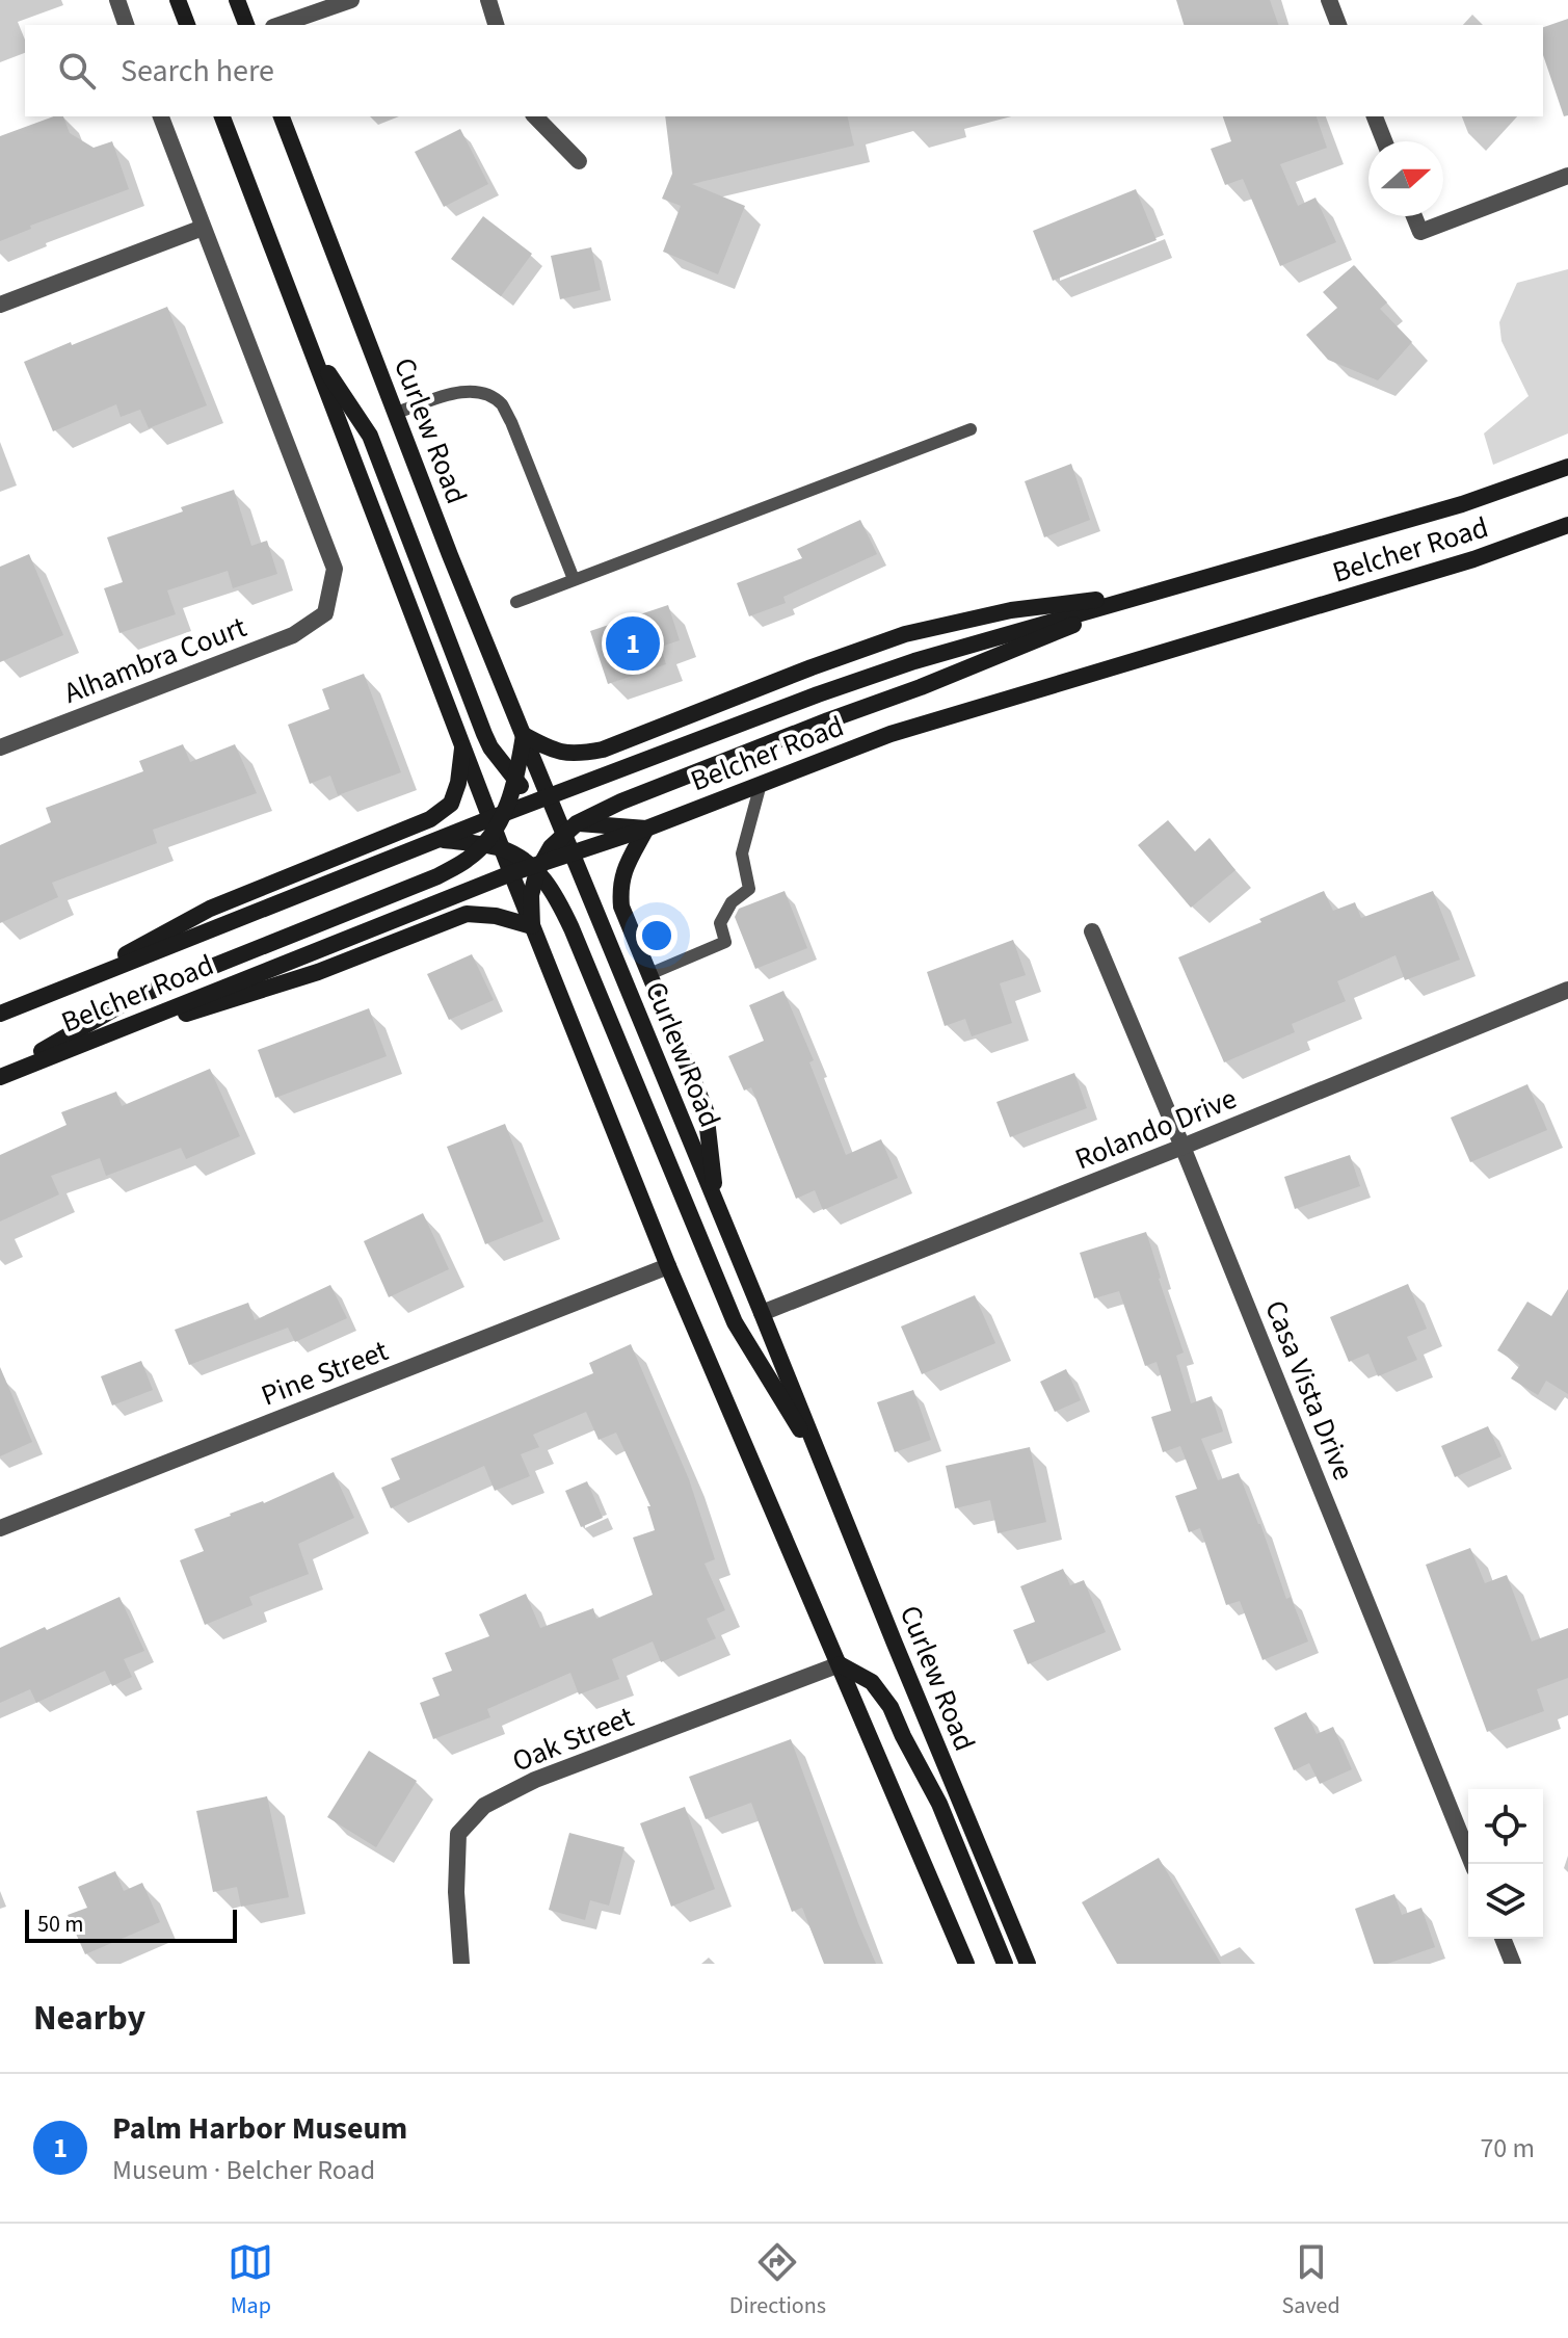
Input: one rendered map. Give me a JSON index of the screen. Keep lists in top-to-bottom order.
{
  "streets": {
    "main road": ["Curlew Road", "Belcher Road"],
    "street": [
      "Alhambra Court",
      "Rolando Drive",
      "Pine Street",
      "Casa Vista Drive",
      "Oak Street"
    ]
  },
  "crossings": [
    ["Curlew Road", "Belcher Road"],
    ["Curlew Road", "Rolando Drive"],
    ["Rolando Drive", "Casa Vista Drive"]
  ],
  "scale_bar": "50 m",
  "north": "right",
  "page": {
    "search": "Search here",
    "pins": "1",
    "scale": "50 m",
    "heading": "Nearby",
    "list": [
      {
        "mark": "1",
        "name": "Palm Harbor Museum",
        "note": "Museum · Belcher Road",
        "value": "70 m"
      }
    ],
    "nav": ["Map", "Directions", "Saved"]
  }
}
